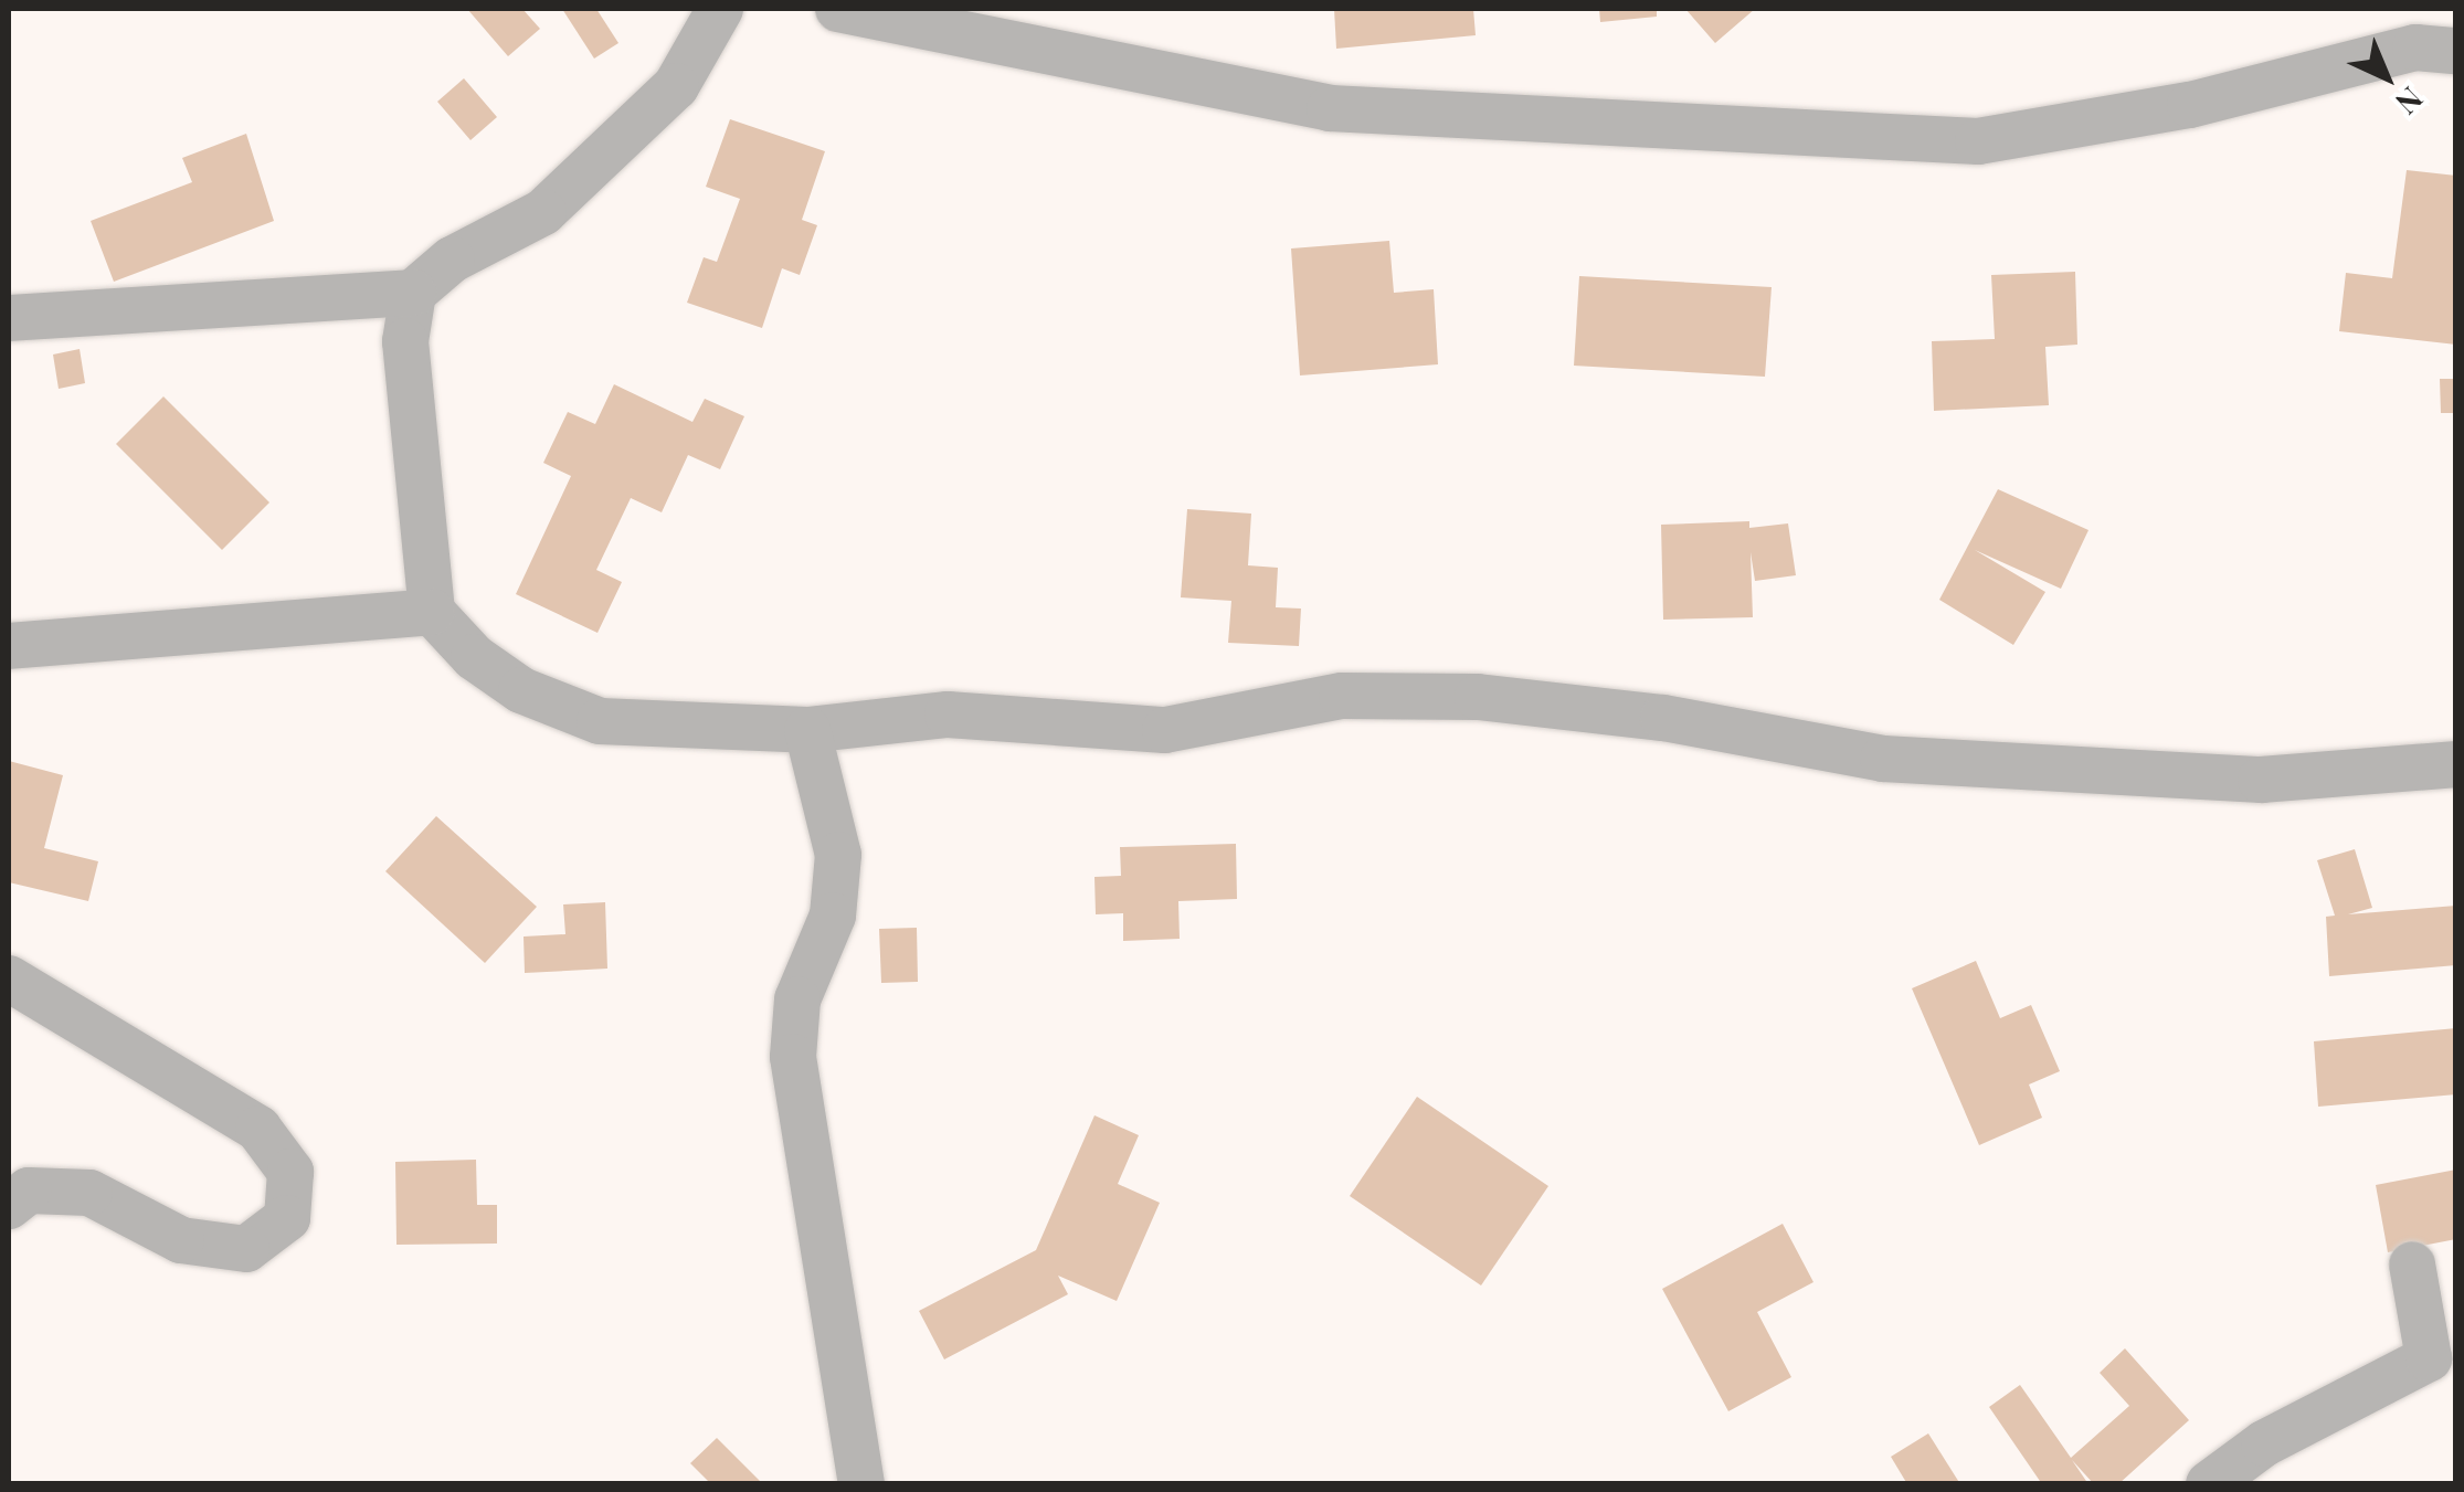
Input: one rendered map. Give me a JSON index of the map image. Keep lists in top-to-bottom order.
{
  "north": "bottom right"
}
